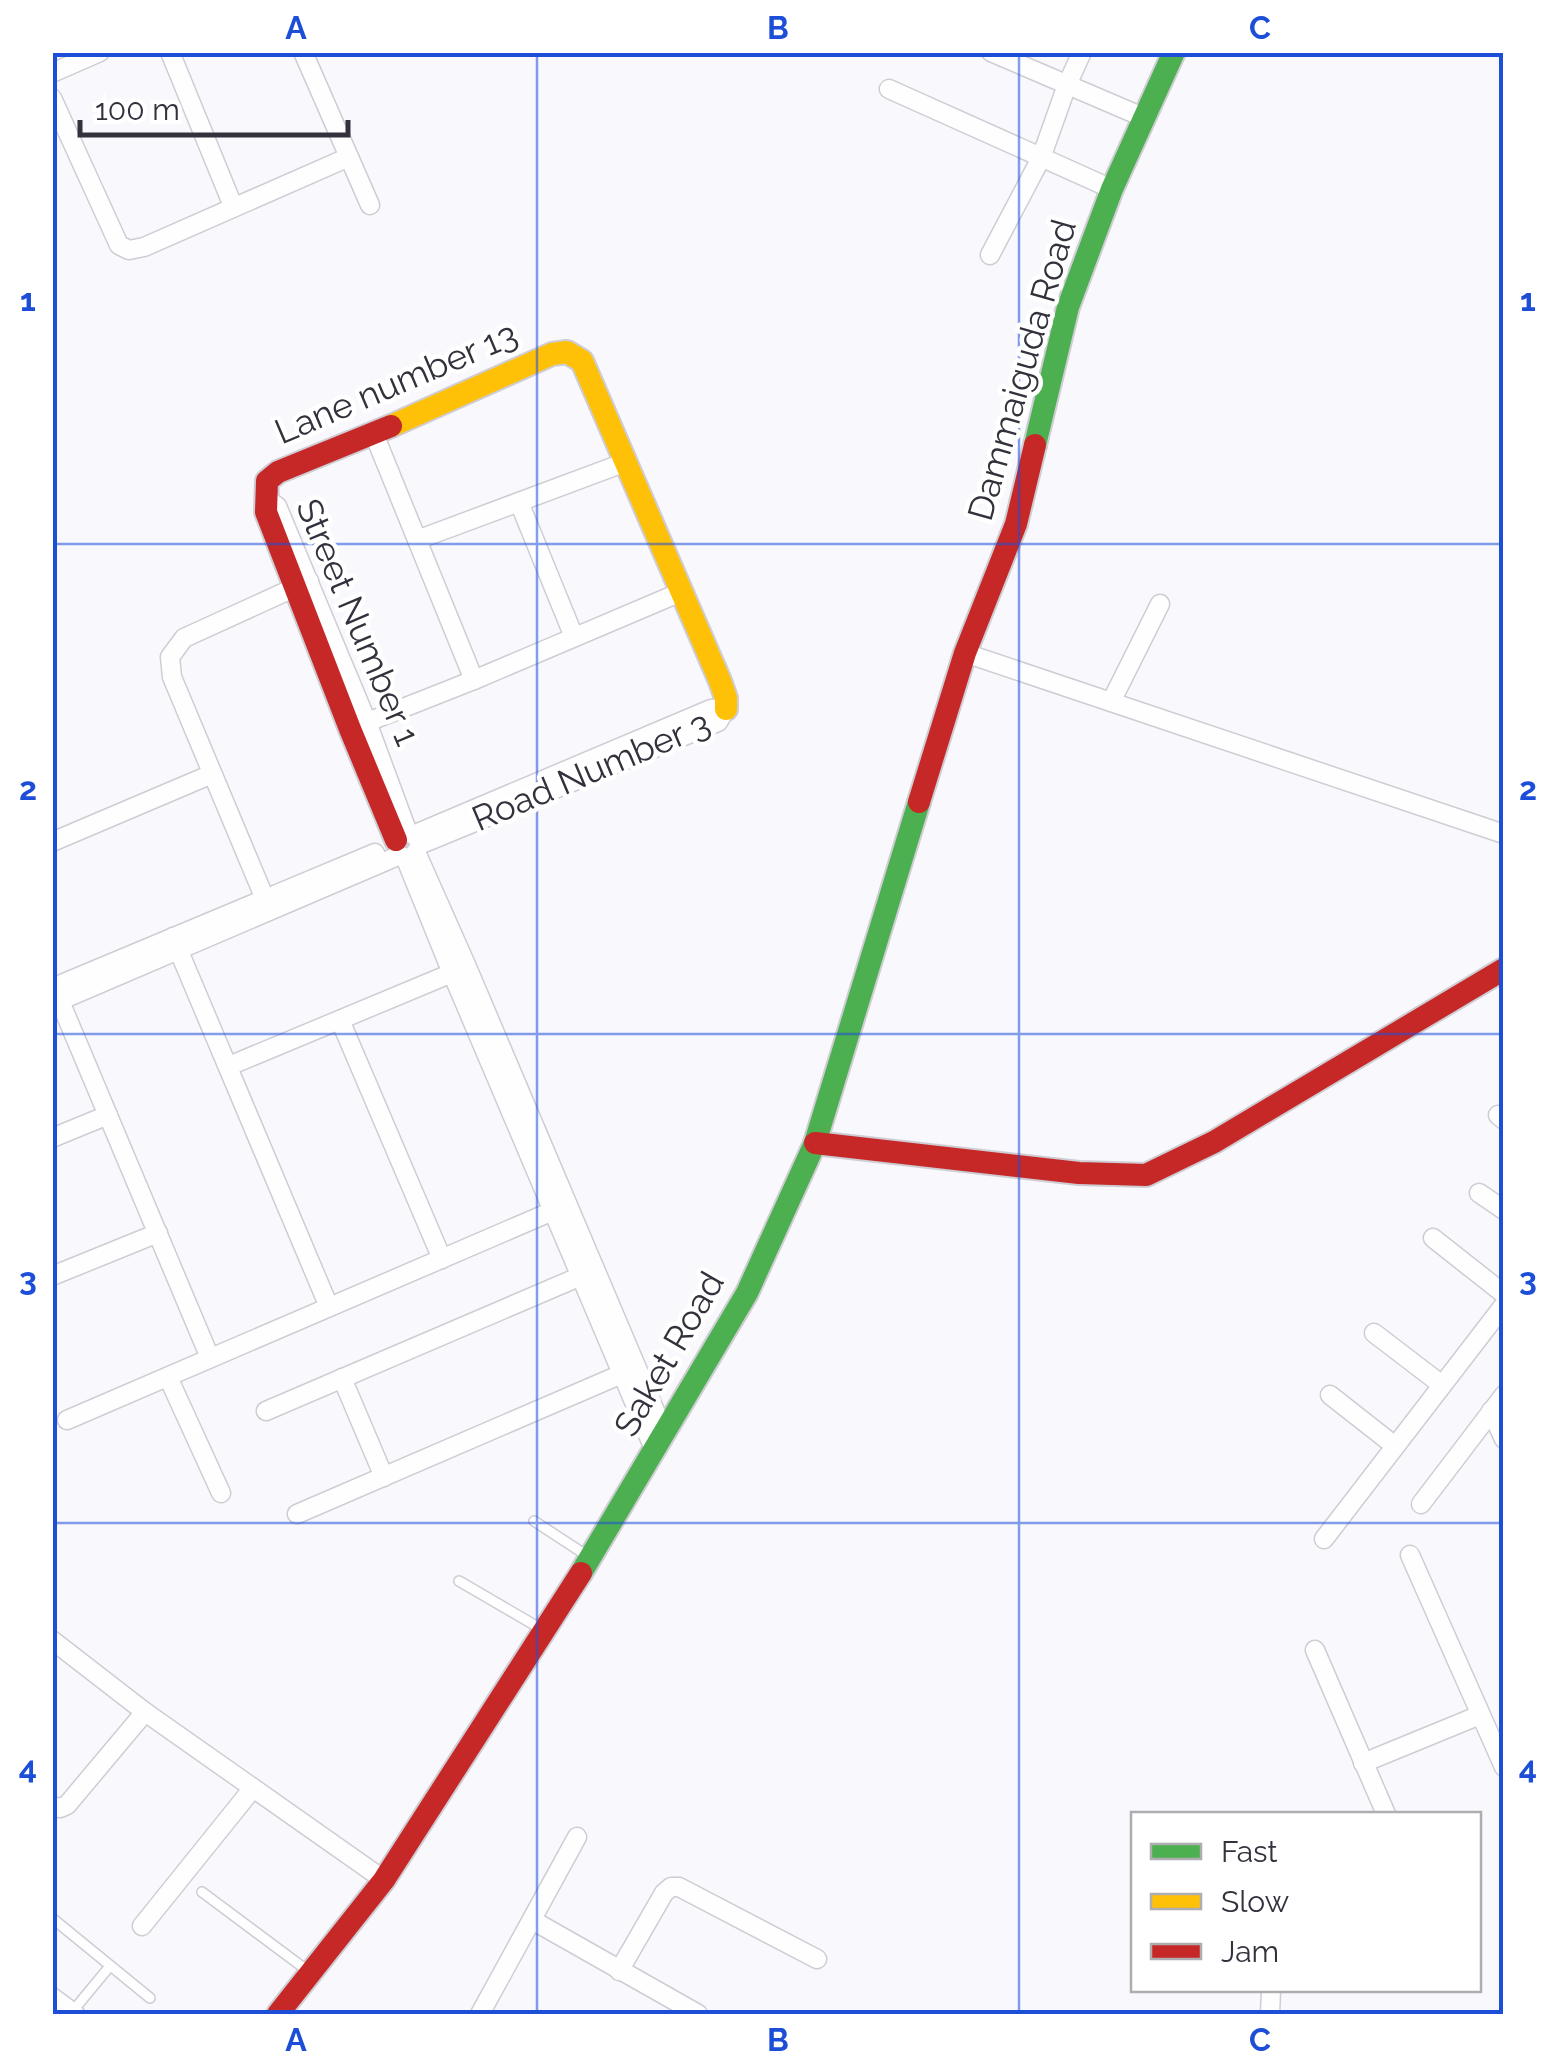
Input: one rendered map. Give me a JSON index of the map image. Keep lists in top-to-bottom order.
{
  "streets": {
    "street": [
      "Dammaiguda Road",
      "Lane number 13",
      "Street Number 1",
      "Road Number 3",
      "Saket Road"
    ]
  },
  "crossings": [
    ["Dammaiguda Road", "Saket Road"],
    ["Lane number 13", "Street Number 1"],
    ["Street Number 1", "Road Number 3"],
    ["Street Number 1", "Saket Road"]
  ],
  "legend": ["Fast", "Slow", "Jam"],
  "scale_bar": "100 m",
  "grid": {
    "columns": ["A", "B", "C"],
    "rows": [
      "1",
      "2",
      "3",
      "4"
    ]
  }
}
